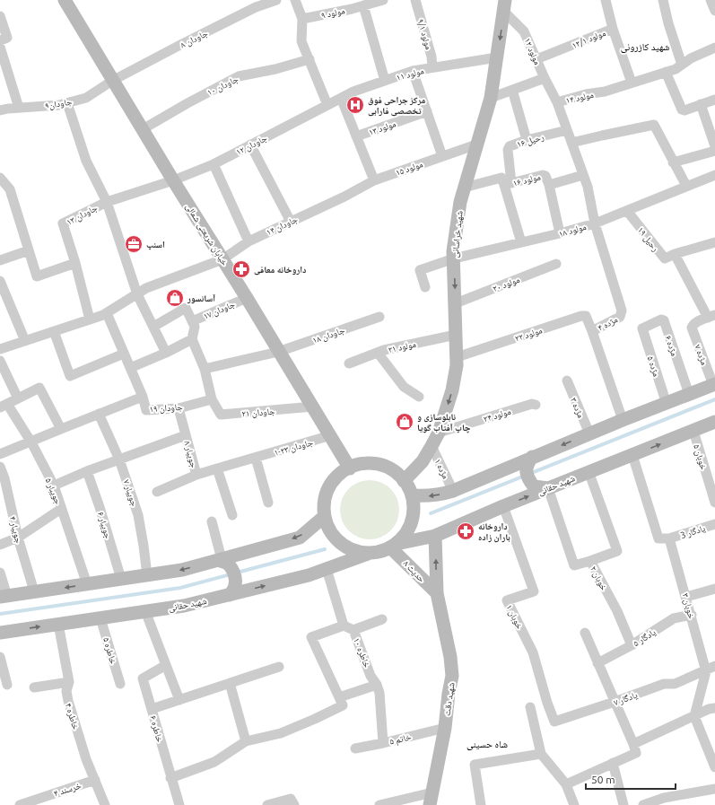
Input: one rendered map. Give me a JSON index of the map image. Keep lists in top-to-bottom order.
{
  "streets": {
    "main road": [
      "خیابان شریعتی شمالی",
      "شهید خراسانی",
      "شهید حقانی",
      "حدیث ۸",
      "شهید دقت"
    ],
    "street": [
      "مولود ۹",
      "مولود ۹/۱",
      "جاودان ۸",
      "مولود ۱۲/۱",
      "مولود ۱۲",
      "مولود ۱۱",
      "جاودان ۱۰",
      "مولود ۱۴",
      "جاودان۹",
      "مولود ۱۳",
      "رحیل ۱۶",
      "جاودان ۱۲",
      "مولود ۱۵",
      "مولود ۱۶",
      "جاودان ۱۳",
      "جاودان ۱۴",
      "مولود ۱۸",
      "رحیل ۱۹",
      "مولود ۲۰",
      "جاودان ۱۷",
      "مژده ۴",
      "مولود ۲۲",
      "جاودان ۱۸",
      "مژده ۶",
      "مولود ۲۱",
      "مژده ۷",
      "مژده ۵",
      "جاودان ۱۹",
      "مژده ۳",
      "جاودان ۲۱",
      "مولود ۲۴",
      "جاودان ۲۳-۱",
      "جویبار ۸",
      "خوبان ۵",
      "مژده ۱",
      "جویبار ۵",
      "جویبار ۷",
      "جویبار ۶",
      "جویبار ۴",
      "یادگار 3",
      "خوبان ۲",
      "خوبان ۳",
      "خوبان ۱",
      "یادگار ۵",
      "خاطره ۵",
      "خاطره ۱۰",
      "یادگار ۷",
      "خاطره ۴",
      "خاطره ۶",
      "خاتم ۵",
      "خرسند ۴"
    ]
  },
  "crossings": [
    ["مولود ۹/۱", "مولود ۱۱"],
    ["جاودان ۸", "جاودان۹"],
    ["جاودان ۸", "خیابان شریعتی شمالی"],
    ["مولود ۱۲/۱", "مولود ۱۲"],
    ["مولود ۱۲", "مولود ۱۴"],
    ["مولود ۱۲", "شهید خراسانی"],
    ["مولود ۱۱", "جاودان ۱۲"],
    ["مولود ۱۱", "شهید خراسانی"],
    ["جاودان ۱۰", "خیابان شریعتی شمالی"],
    ["مولود ۱۴", "مژده ۴"],
    ["جاودان۹", "خیابان شریعتی شمالی"],
    ["رحیل ۱۶", "مولود ۱۶"],
    ["رحیل ۱۶", "مژده ۴"],
    ["جاودان ۱۲", "جاودان ۱۳"],
    ["جاودان ۱۲", "خیابان شریعتی شمالی"],
    ["مولود ۱۵", "جاودان ۱۴"],
    ["مولود ۱۵", "شهید خراسانی"],
    ["مولود ۱۶", "مولود ۱۸"],
    ["مولود ۱۶", "شهید خراسانی"],
    ["مولود ۱۶", "مژده ۴"],
    ["جاودان ۱۳", "خیابان شریعتی شمالی"],
    ["جاودان ۱۴", "خیابان شریعتی شمالی"],
    ["مولود ۱۸", "شهید خراسانی"],
    ["مولود ۱۸", "رحیل ۱۹"],
    ["مولود ۱۸", "مژده ۴"],
    ["خیابان شریعتی شمالی", "شهید خراسانی"],
    ["خیابان شریعتی شمالی", "جاودان ۱۷"],
    ["خیابان شریعتی شمالی", "جاودان ۱۸"],
    ["خیابان شریعتی شمالی", "جاودان ۲۱"],
    ["خیابان شریعتی شمالی", "جاودان ۲۳-۱"],
    ["خیابان شریعتی شمالی", "شهید حقانی"],
    ["خیابان شریعتی شمالی", "حدیث ۸"],
    ["شهید خراسانی", "مولود ۲۰"],
    ["شهید خراسانی", "مولود ۲۲"],
    ["شهید خراسانی", "مولود ۲۱"],
    ["شهید خراسانی", "مولود ۲۴"],
    ["شهید خراسانی", "مژده ۱"],
    ["شهید خراسانی", "شهید حقانی"],
    ["شهید خراسانی", "حدیث ۸"],
    ["مژده ۴", "مولود ۲۲"],
    ["مژده ۶", "مژده ۵"],
    ["جاودان ۱۹", "جاودان ۲۱"],
    ["جاودان ۱۹", "جویبار ۸"],
    ["جاودان ۱۹", "جویبار ۵"],
    ["جاودان ۱۹", "جویبار ۷"],
    ["جاودان ۲۳-۱", "جویبار ۸"],
    ["خوبان ۵", "شهید حقانی"],
    ["شهید حقانی", "حدیث ۸"],
    ["شهید حقانی", "خوبان ۲"],
    ["شهید حقانی", "خوبان ۱"],
    ["شهید حقانی", "خاطره ۵"],
    ["شهید حقانی", "شهید دقت"],
    ["شهید حقانی", "خاطره ۴"],
    ["یادگار 3", "خوبان ۳"],
    ["حدیث ۸", "شهید دقت"],
    ["خوبان ۲", "یادگار ۵"],
    ["خوبان ۳", "یادگار ۵"],
    ["خوبان ۳", "یادگار ۷"],
    ["خوبان ۱", "یادگار ۷"],
    ["خاطره ۱۰", "خاتم ۵"],
    ["شهید دقت", "خاتم ۵"],
    ["خاطره ۴", "خرسند ۴"]
  ],
  "one_way": ["شهید خراسانی"],
  "districts": ["شهید کازرونی", "شاه حسینی"],
  "places": {
    "hospital": ["مرکز جراحی فوق تخصصی فارابی"],
    "office": ["اسنپ"],
    "pharmacy": ["داروخانه معافی", "داروخانه باران زاده"],
    "shop": ["آسانسور", "نابلوسازی و چاپ آفتاب گویا"]
  },
  "scale_bar": "50 m"
}
